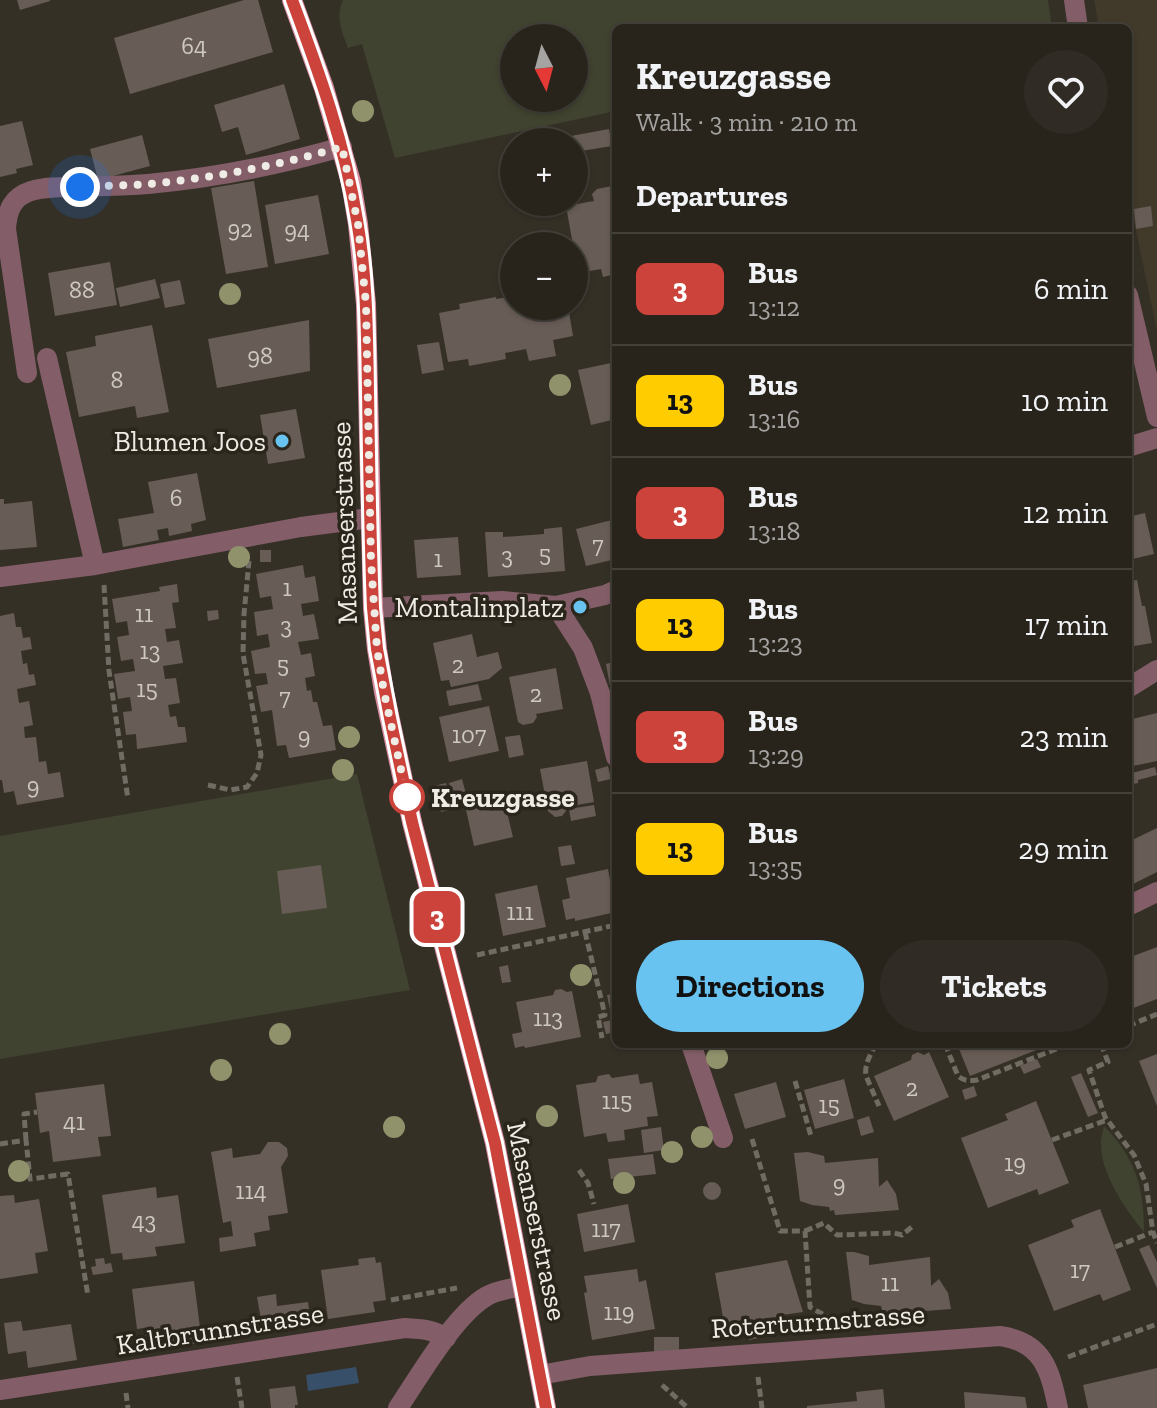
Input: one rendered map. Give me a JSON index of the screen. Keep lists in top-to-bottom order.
{
  "streets": {
    "main road": ["Masanserstrasse"],
    "street": ["Roterturmstrasse", "Kaltbrunnstrasse"]
  },
  "crossings": [
    ["Masanserstrasse", "Roterturmstrasse"]
  ],
  "places": ["Blumen Joos", "Montalinplatz", "Kreuzgasse"],
  "lines": ["bus line 3"],
  "house_numbers": [
    "64",
    "92",
    "94",
    "88",
    "98",
    "8",
    "6",
    "7",
    "5",
    "3",
    "1",
    "1",
    "11",
    "3",
    "13",
    "5",
    "2",
    "15",
    "2",
    "7",
    "107",
    "9",
    "9",
    "111",
    "113",
    "2",
    "115",
    "15",
    "41",
    "19",
    "9",
    "114",
    "43",
    "117",
    "17",
    "11",
    "119"
  ],
  "north": "bottom",
  "page": {
    "on_map": "3",
    "map_buttons": ["+", "−"],
    "heading": [
      ["Kreuzgasse", "Walk · 3 min · 210 m"],
      "Departures"
    ],
    "list": [
      {
        "mark": "3",
        "name": "Bus",
        "note": "13:12",
        "value": "6 min"
      },
      {
        "mark": "13",
        "name": "Bus",
        "note": "13:16",
        "value": "10 min"
      },
      {
        "mark": "3",
        "name": "Bus",
        "note": "13:18",
        "value": "12 min"
      },
      {
        "mark": "13",
        "name": "Bus",
        "note": "13:23",
        "value": "17 min"
      },
      {
        "mark": "3",
        "name": "Bus",
        "note": "13:29",
        "value": "23 min"
      },
      {
        "mark": "13",
        "name": "Bus",
        "note": "13:35",
        "value": "29 min"
      }
    ],
    "buttons": ["Directions", "Tickets"]
  }
}
